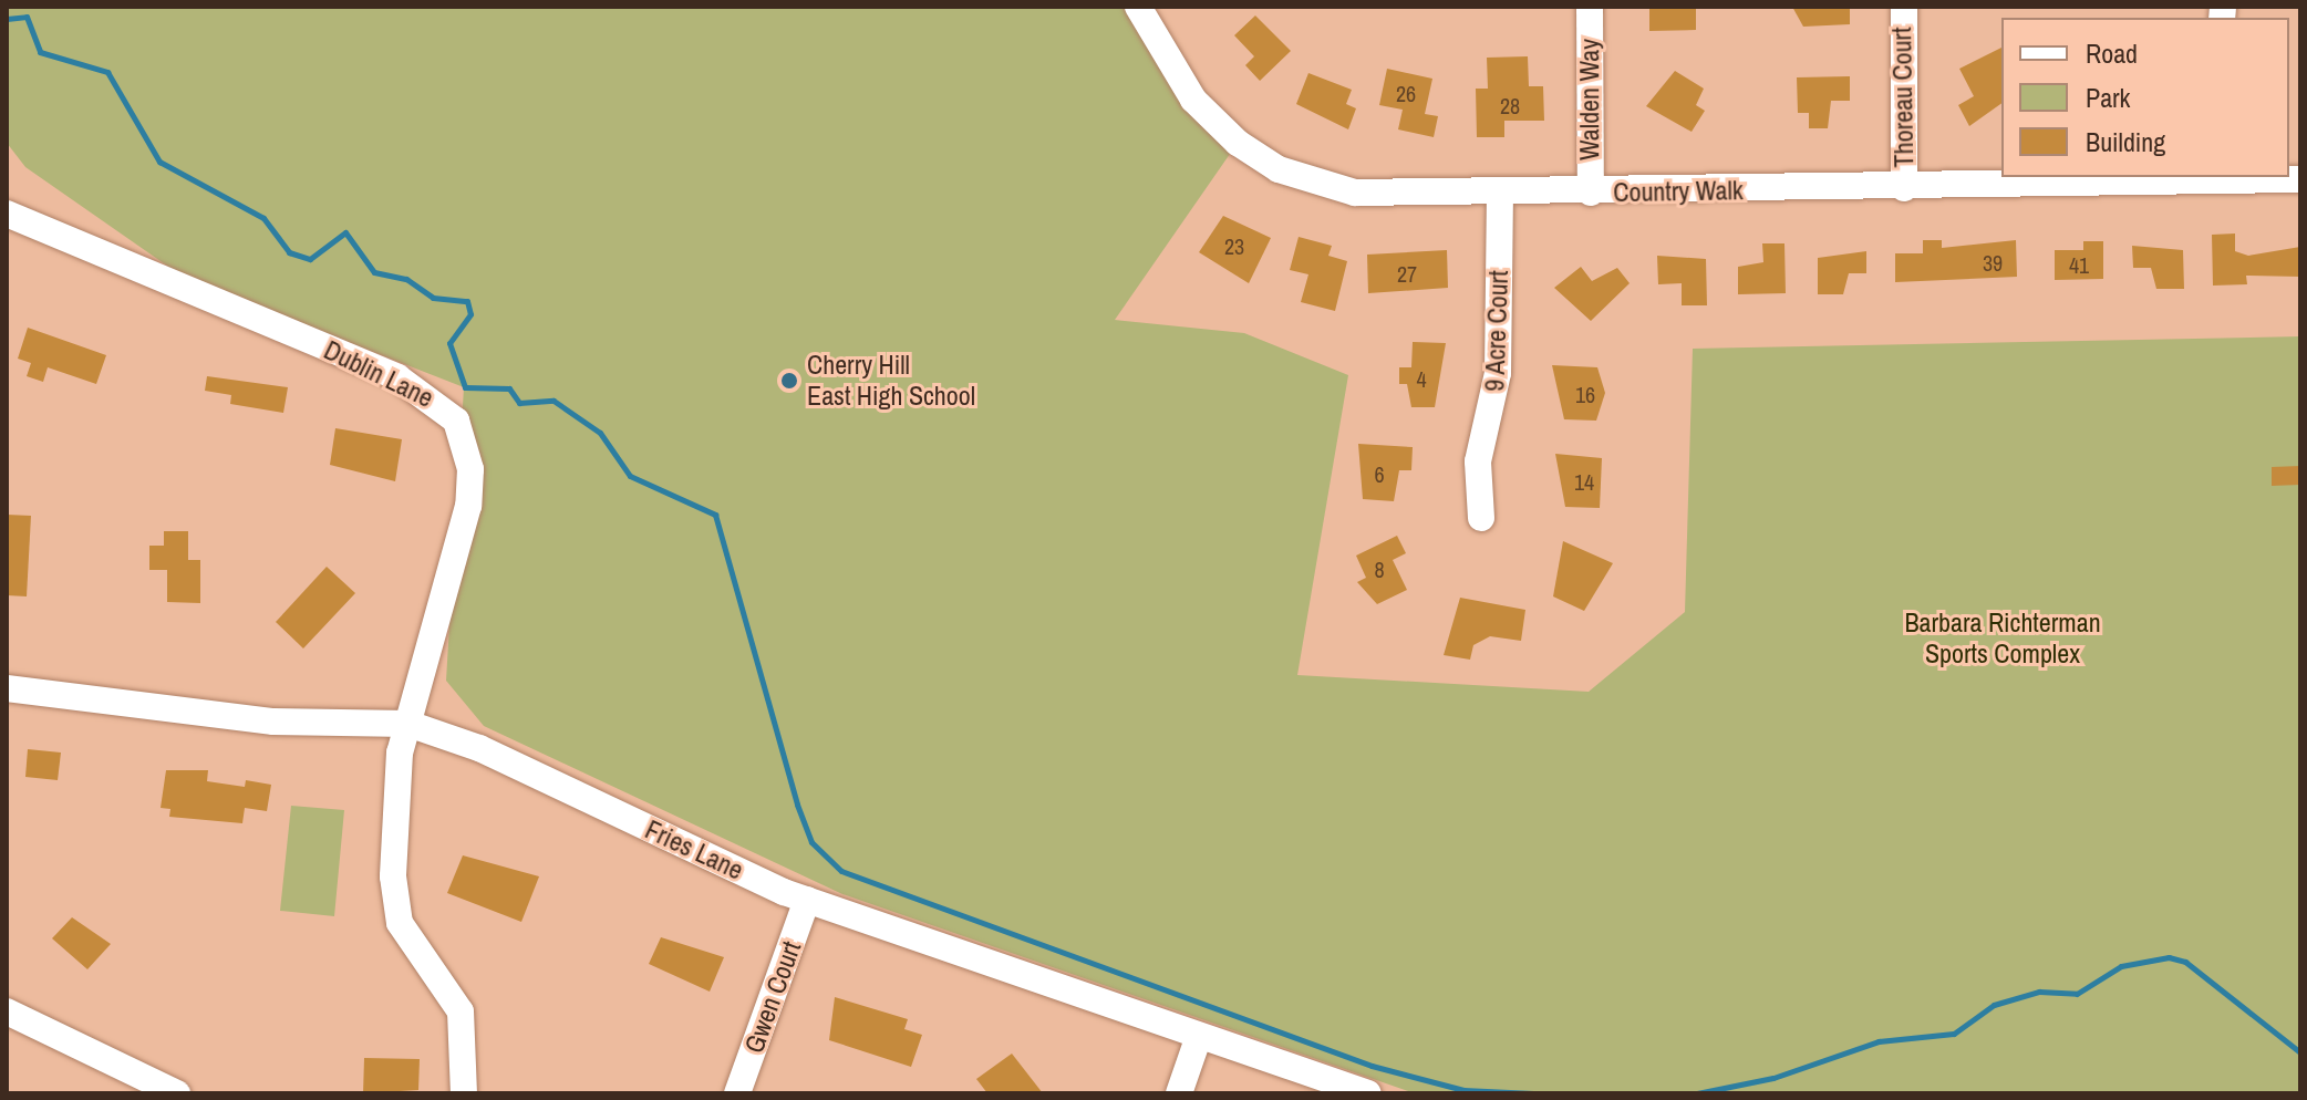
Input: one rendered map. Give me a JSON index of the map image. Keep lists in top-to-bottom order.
{
  "streets": {
    "street": [
      "Thoreau Court",
      "Walden Way",
      "Country Walk",
      "9 Acre Court",
      "Dublin Lane",
      "Fries Lane",
      "Gwen Court"
    ]
  },
  "crossings": [
    ["Thoreau Court", "Country Walk"],
    ["Walden Way", "Country Walk"],
    ["Country Walk", "9 Acre Court"],
    ["Dublin Lane", "Fries Lane"],
    ["Fries Lane", "Gwen Court"]
  ],
  "parks": ["Barbara Richterman Sports Complex"],
  "places": ["Cherry Hill East High School"],
  "house_numbers": [
    "26",
    "28",
    "23",
    "39",
    "41",
    "27",
    "4",
    "16",
    "6",
    "14",
    "8"
  ],
  "legend": ["Road", "Park", "Building"]
}
